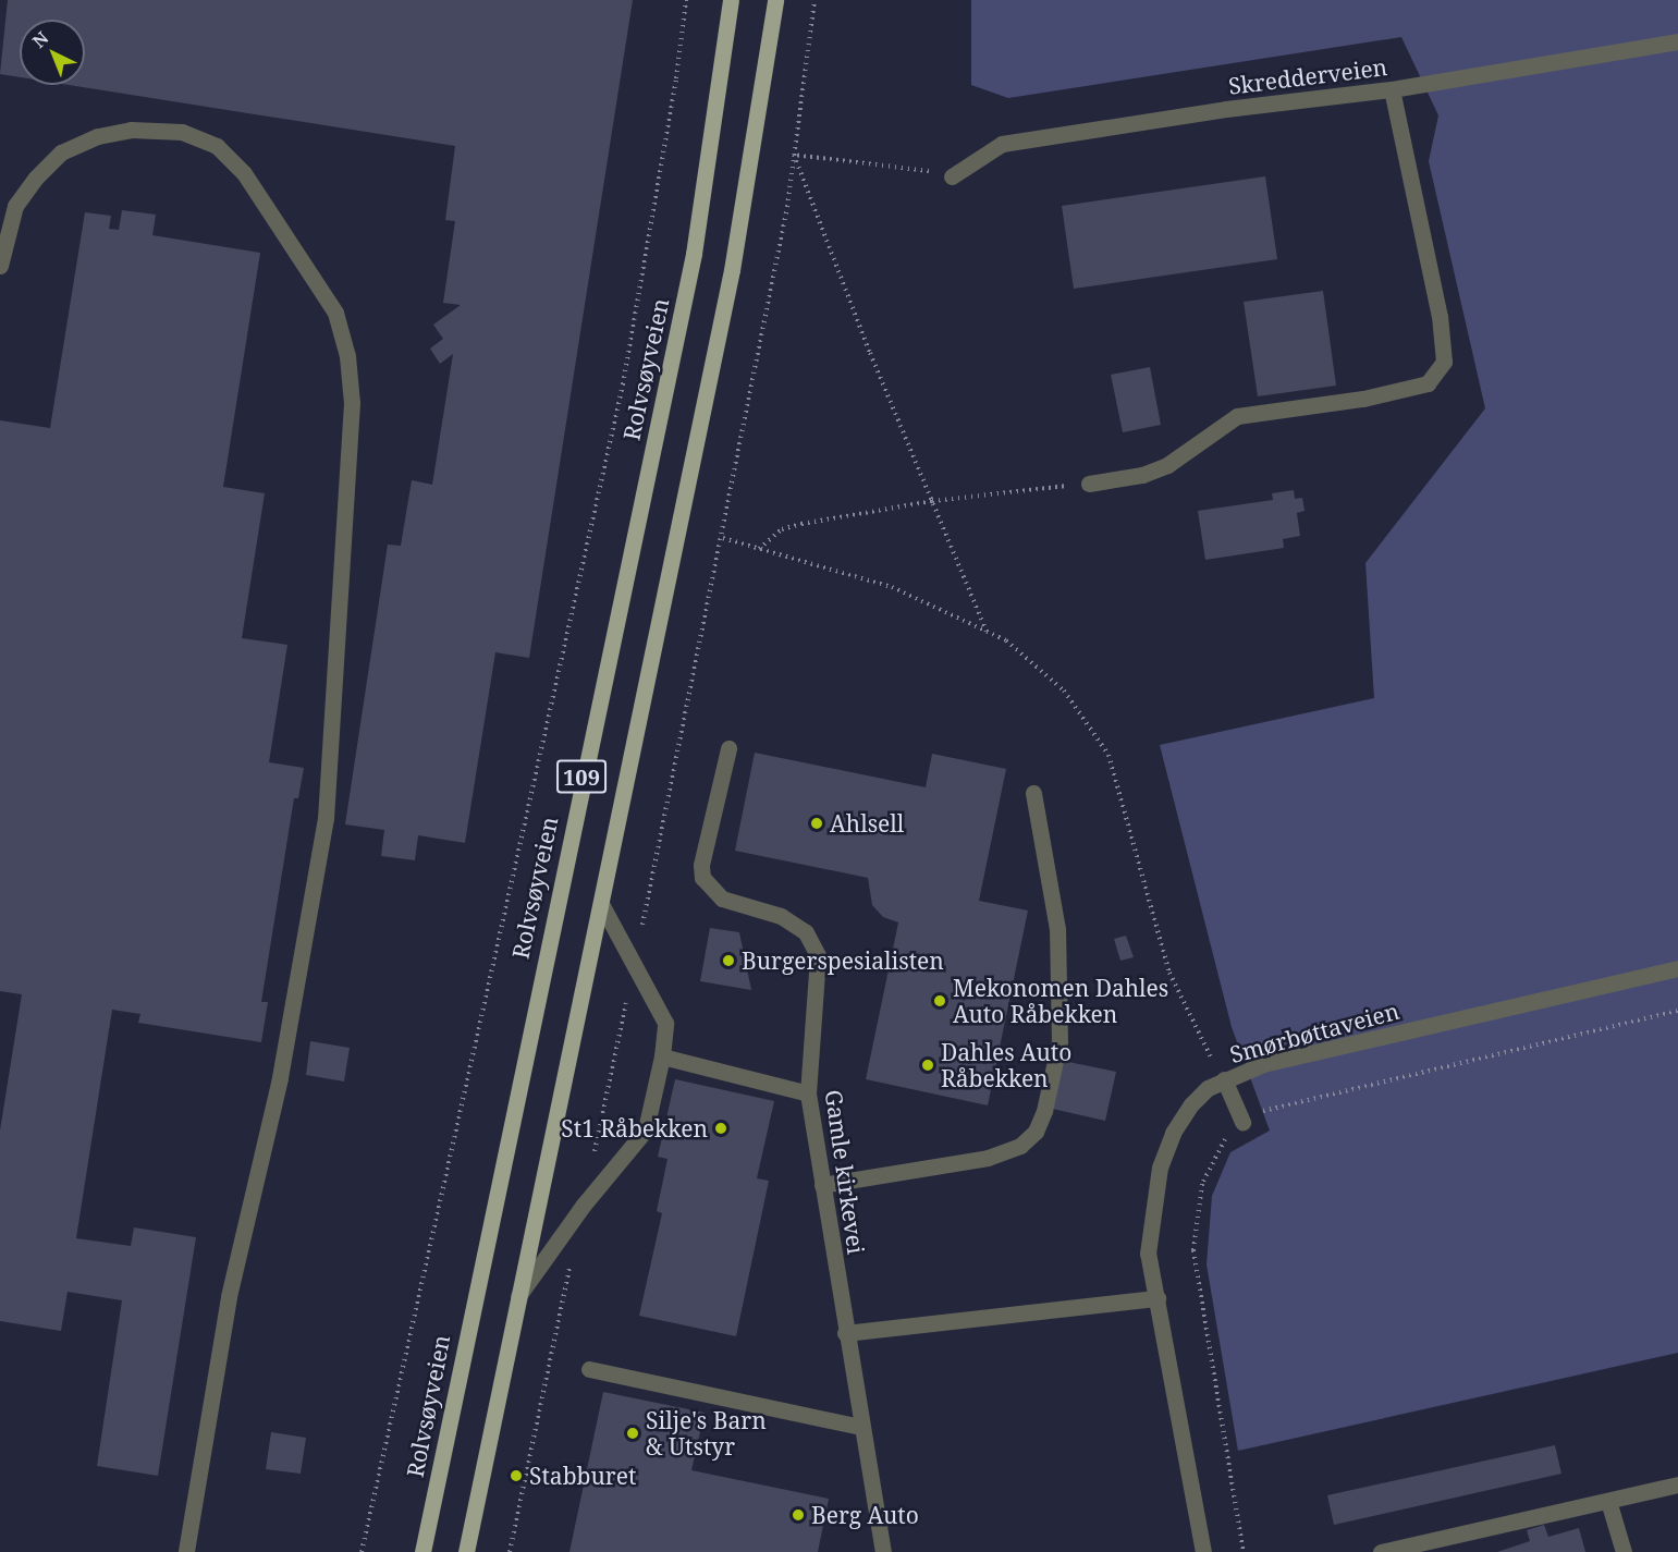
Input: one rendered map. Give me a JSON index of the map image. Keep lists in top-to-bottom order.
{
  "streets": {
    "main road": ["Rolvsøyveien", "109"],
    "street": ["Skredderveien", "Smørbøttaveien", "Gamle kirkevei"]
  },
  "places": [
    "Ahlsell",
    "Burgerspesialisten",
    "Mekonomen Dahles Auto Råbekken",
    "Dahles Auto Råbekken",
    "St1 Råbekken",
    "Silje's Barn & Utstyr",
    "Stabburet",
    "Berg Auto"
  ],
  "north": "top left"
}
